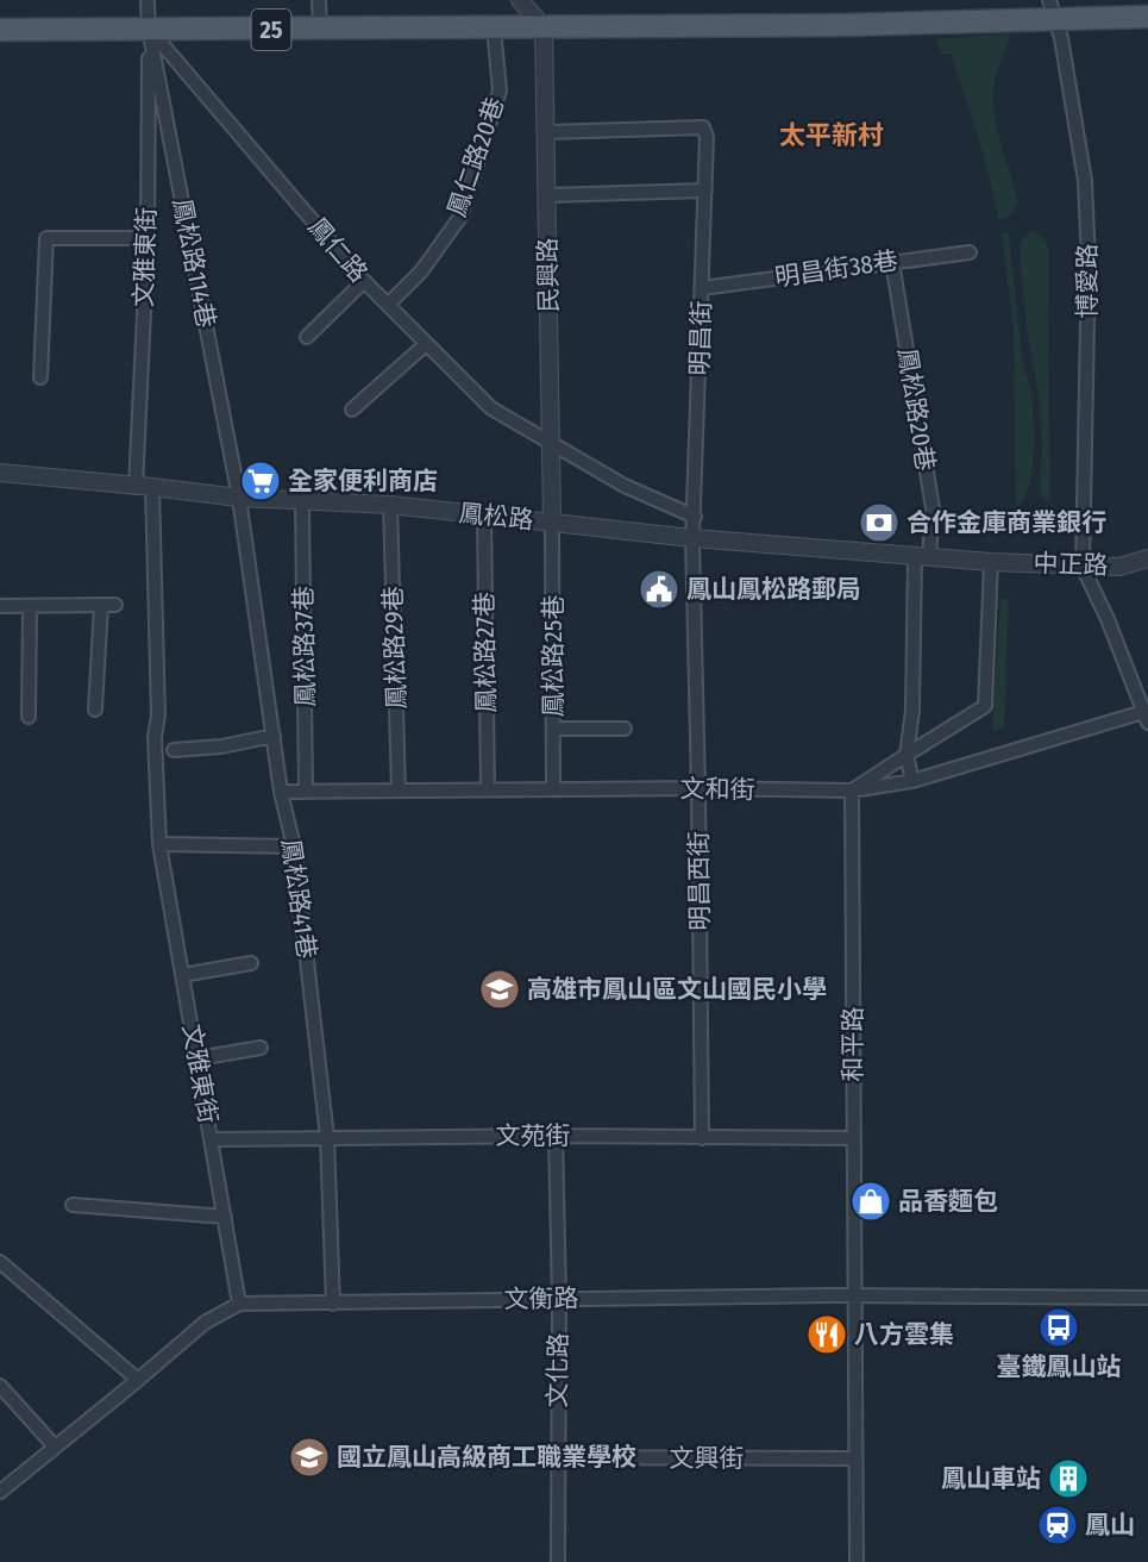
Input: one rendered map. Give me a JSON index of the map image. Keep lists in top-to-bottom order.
{
  "streets": {
    "main road": ["25"],
    "street": [
      "鳳仁路20巷",
      "鳳仁路",
      "文雅東街",
      "鳳松路114巷",
      "明昌街38巷",
      "民興路",
      "博愛路",
      "明昌街",
      "鳳松路20巷",
      "鳳松路",
      "中正路",
      "鳳松路37巷",
      "鳳松路29巷",
      "鳳松路27巷",
      "鳳松路25巷",
      "文和街",
      "明昌西街",
      "鳳松路41巷",
      "和平路",
      "文苑街",
      "文衡路",
      "文化路",
      "文興街"
    ]
  },
  "crossings": [
    ["25", "鳳仁路20巷"],
    ["25", "鳳仁路"],
    ["25", "文雅東街"],
    ["25", "鳳松路114巷"],
    ["25", "民興路"],
    ["25", "博愛路"],
    ["鳳仁路20巷", "鳳仁路"],
    ["鳳仁路", "文雅東街"],
    ["鳳仁路", "鳳松路114巷"],
    ["鳳仁路", "民興路"],
    ["鳳仁路", "明昌街"],
    ["文雅東街", "鳳松路114巷"],
    ["文雅東街", "鳳松路"],
    ["文雅東街", "文苑街"],
    ["文雅東街", "文衡路"],
    ["鳳松路114巷", "鳳松路"],
    ["鳳松路114巷", "鳳松路41巷"],
    ["明昌街38巷", "明昌街"],
    ["明昌街38巷", "鳳松路20巷"],
    ["民興路", "明昌街"],
    ["民興路", "鳳松路"],
    ["民興路", "鳳松路25巷"],
    ["博愛路", "中正路"],
    ["明昌街", "鳳松路"],
    ["明昌街", "明昌西街"],
    ["鳳松路20巷", "鳳松路"],
    ["鳳松路", "中正路"],
    ["鳳松路", "鳳松路37巷"],
    ["鳳松路", "鳳松路29巷"],
    ["鳳松路", "鳳松路27巷"],
    ["鳳松路", "鳳松路25巷"],
    ["鳳松路", "明昌西街"],
    ["鳳松路", "鳳松路41巷"],
    ["鳳松路37巷", "文和街"],
    ["鳳松路29巷", "文和街"],
    ["鳳松路27巷", "文和街"],
    ["鳳松路25巷", "文和街"],
    ["文和街", "明昌西街"],
    ["文和街", "鳳松路41巷"],
    ["文和街", "和平路"],
    ["明昌西街", "文苑街"],
    ["鳳松路41巷", "文苑街"],
    ["鳳松路41巷", "文衡路"],
    ["和平路", "文苑街"],
    ["和平路", "文衡路"],
    ["和平路", "文興街"],
    ["文苑街", "文化路"],
    ["文衡路", "文化路"],
    ["文化路", "文興街"]
  ],
  "districts": ["太平新村"],
  "places": {
    "supermarket": ["全家便利商店"],
    "bank": ["合作金庫商業銀行"],
    "public building": ["鳳山鳳松路郵局"],
    "school or university": ["高雄市鳳山區文山國民小學", "國立鳳山高級商工職業學校"],
    "shop": ["品香麵包"],
    "bus stop": ["臺鐵鳳山站"],
    "restaurant": ["八方雲集"],
    "building": ["鳳山車站"],
    "station": ["鳳山"]
  }
}
